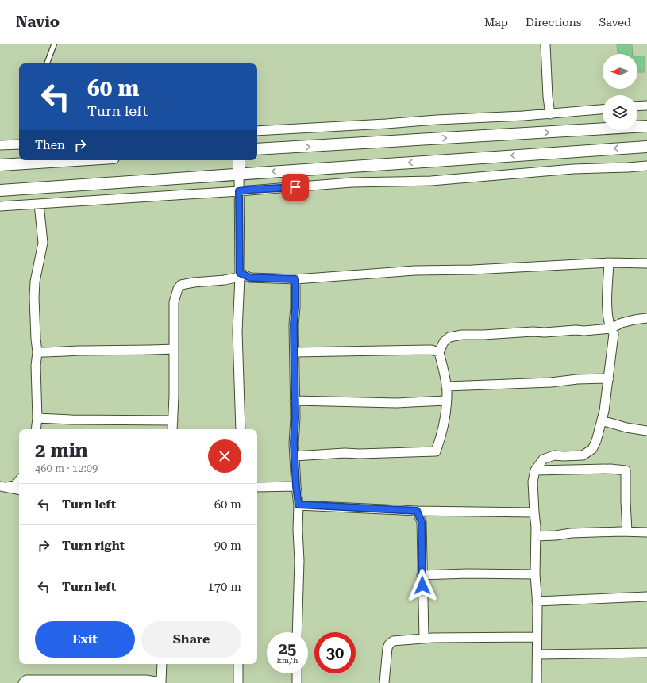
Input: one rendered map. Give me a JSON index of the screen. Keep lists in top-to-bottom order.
{
  "north": "left",
  "page": {
    "header": "Navio",
    "nav": ["Map", "Directions", "Saved"],
    "turn": ["60 m", "Turn left"],
    "then": "Then",
    "heading": ["2 min", "460 m · 12:09"],
    "list": [
      {
        "name": "Turn left",
        "value": "60 m"
      },
      {
        "name": "Turn right",
        "value": "90 m"
      },
      {
        "name": "Turn left",
        "value": "170 m"
      }
    ],
    "buttons": ["Exit", "Share"],
    "speed": "25 km/h",
    "limit": "30"
  }
}
